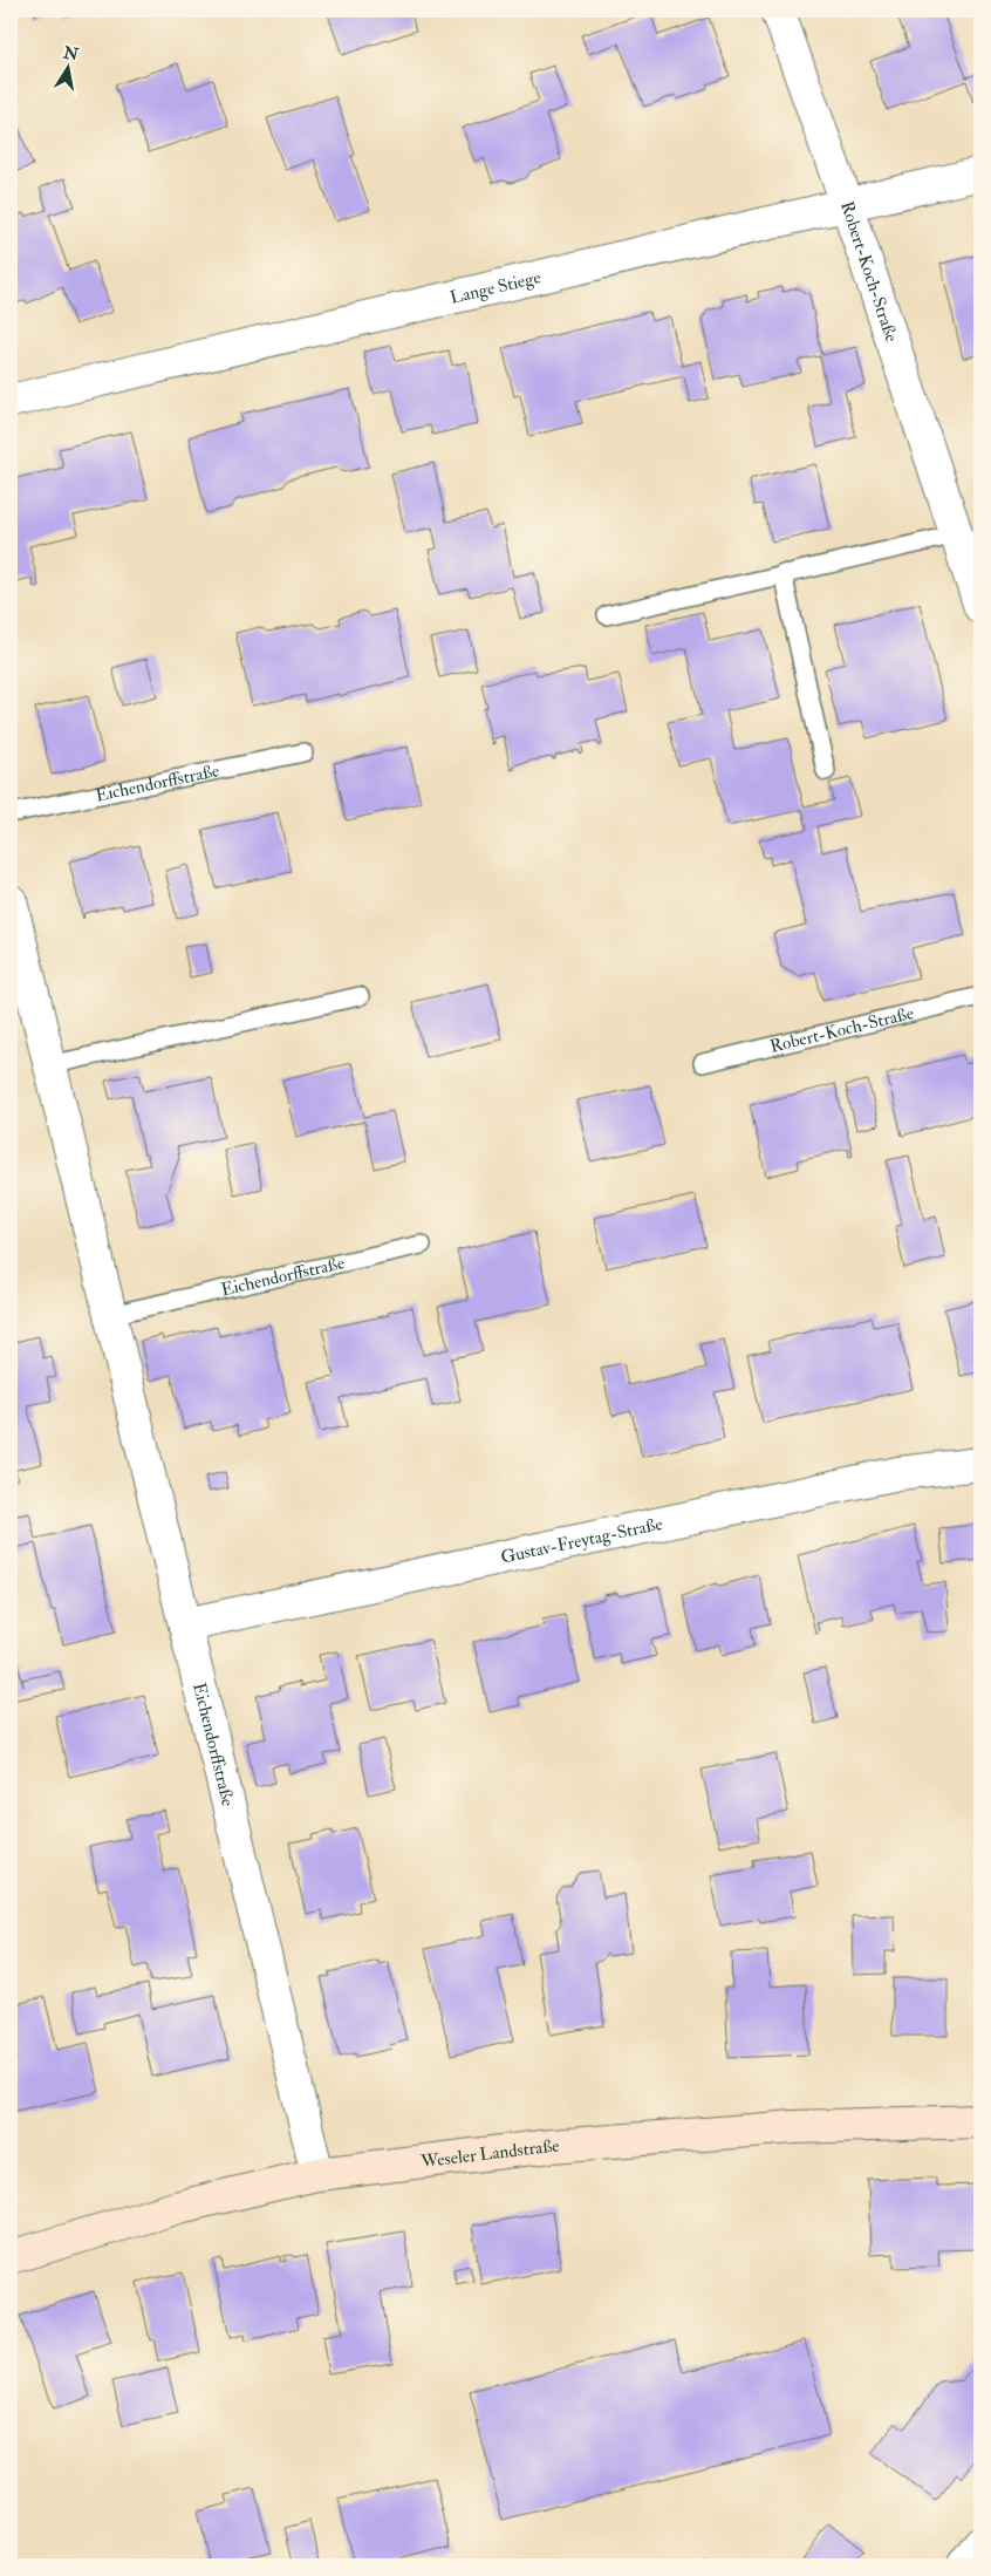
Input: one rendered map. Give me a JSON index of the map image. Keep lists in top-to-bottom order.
{
  "streets": {
    "street": [
      "Robert-Koch-Straße",
      "Lange Stiege",
      "Eichendorffstraße",
      "Gustav-Freytag-Straße",
      "Weseler Landstraße"
    ]
  },
  "crossings": [
    ["Robert-Koch-Straße", "Lange Stiege"],
    ["Eichendorffstraße", "Gustav-Freytag-Straße"],
    ["Eichendorffstraße", "Weseler Landstraße"]
  ],
  "north": "top"
}
